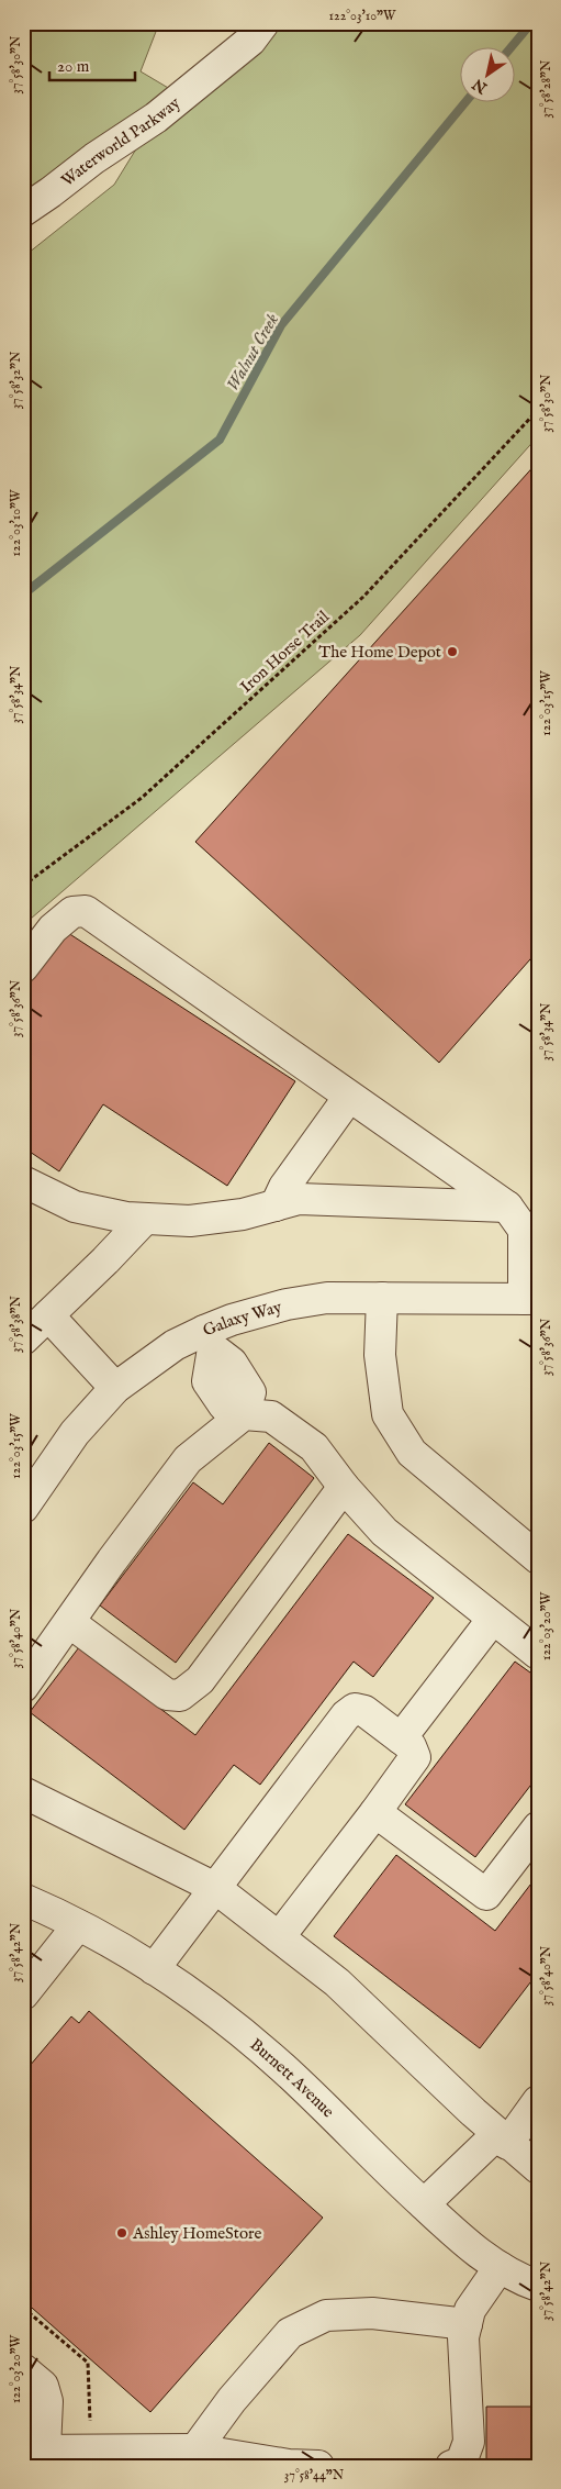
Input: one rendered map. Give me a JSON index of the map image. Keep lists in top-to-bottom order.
{
  "streets": {
    "street": ["Waterworld Parkway", "Galaxy Way", "Burnett Avenue"],
    "path": ["Iron Horse Trail"]
  },
  "water": ["Walnut Creek"],
  "places": ["The Home Depot", "Ashley HomeStore"],
  "scale_bar": "20 m",
  "north": "bottom left",
  "coordinates": [
    "122°03'10\"W",
    "37°58'30\"N",
    "37°58'28\"N",
    "37°58'32\"N",
    "37°58'34\"N",
    "122°03'15\"W",
    "37°58'36\"N",
    "37°58'38\"N",
    "122°03'20\"W",
    "37°58'40\"N",
    "37°58'42\"N",
    "37°58'44\"N"
  ]
}
